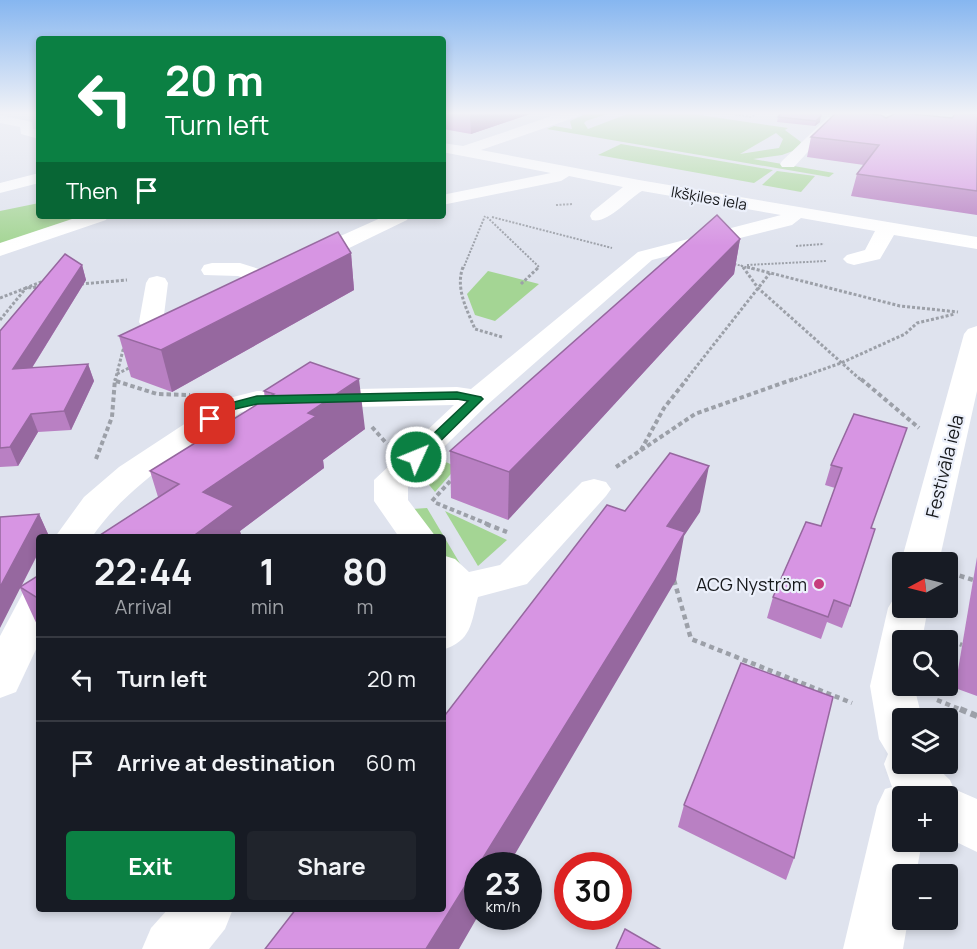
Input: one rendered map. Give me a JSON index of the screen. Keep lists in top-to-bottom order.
{
  "streets": {
    "street": ["Ikšķiles iela", "Festivāla iela"]
  },
  "places": ["ACG Nyström"],
  "north": "left",
  "page": {
    "turn": ["20 m", "Turn left"],
    "then": "Then",
    "eta": [
      "22:44",
      "Arrival",
      "1",
      "min",
      "80",
      "m"
    ],
    "map_buttons": ["+", "−"],
    "list": [
      {
        "name": "Turn left",
        "value": "20 m"
      },
      {
        "name": "Arrive at destination",
        "value": "60 m"
      }
    ],
    "buttons": ["Exit", "Share"],
    "speed": "23 km/h",
    "limit": "30"
  }
}
